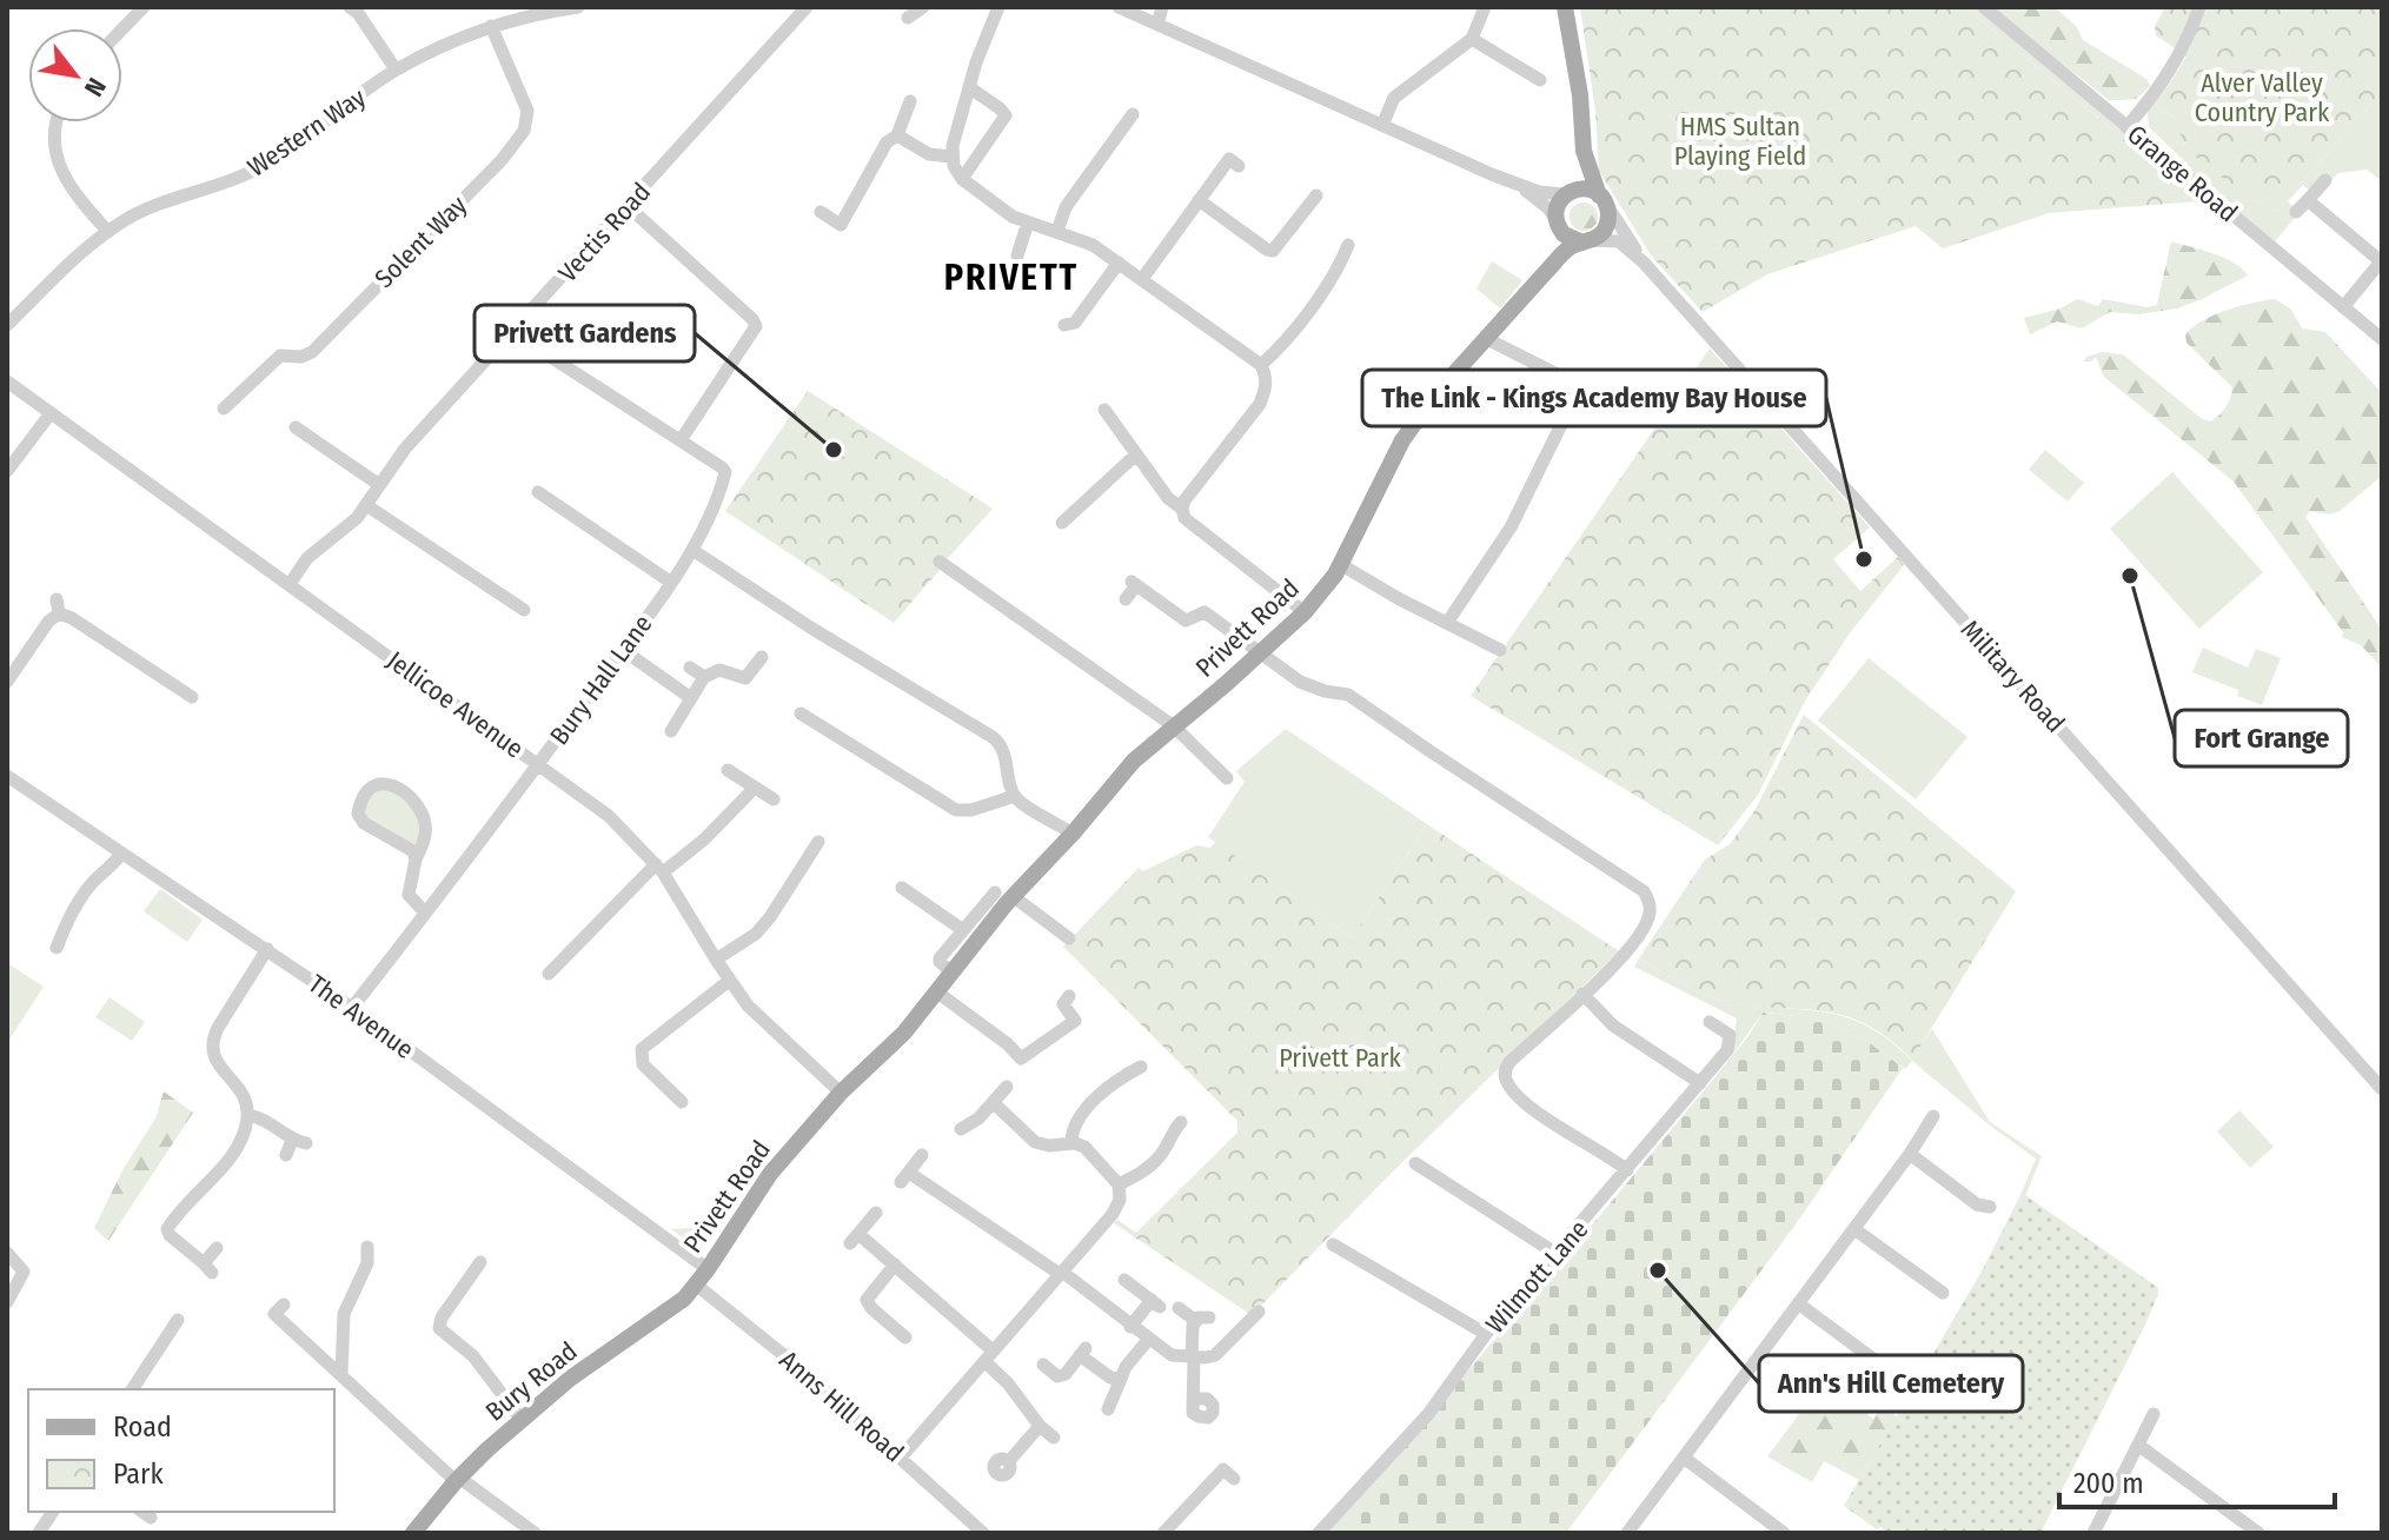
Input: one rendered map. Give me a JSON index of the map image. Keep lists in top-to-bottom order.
{
  "streets": {
    "main road": ["Privett Road", "Bury Road"],
    "street": [
      "Western Way",
      "Grange Road",
      "Vectis Road",
      "Solent Way",
      "Military Road",
      "Bury Hall Lane",
      "Jellicoe Avenue",
      "The Avenue",
      "Wilmott Lane",
      "Anns Hill Road"
    ]
  },
  "crossings": [
    ["Western Way", "Solent Way"],
    ["Vectis Road", "Jellicoe Avenue"],
    ["Privett Road", "Military Road"],
    ["Privett Road", "Jellicoe Avenue"],
    ["Privett Road", "The Avenue"],
    ["Privett Road", "Bury Road"],
    ["Privett Road", "Anns Hill Road"],
    ["Bury Hall Lane", "Jellicoe Avenue"],
    ["Bury Hall Lane", "The Avenue"],
    ["Bury Road", "Anns Hill Road"]
  ],
  "districts": ["PRIVETT"],
  "parks": ["Alver Valley Country Park", "HMS Sultan Playing Field", "Privett Park"],
  "places": [
    "Privett Gardens",
    "The Link - Kings Academy Bay House",
    "Fort Grange",
    "Ann's Hill Cemetery"
  ],
  "legend": ["Road", "Park"],
  "scale_bar": "200 m",
  "north": "bottom right"
}
